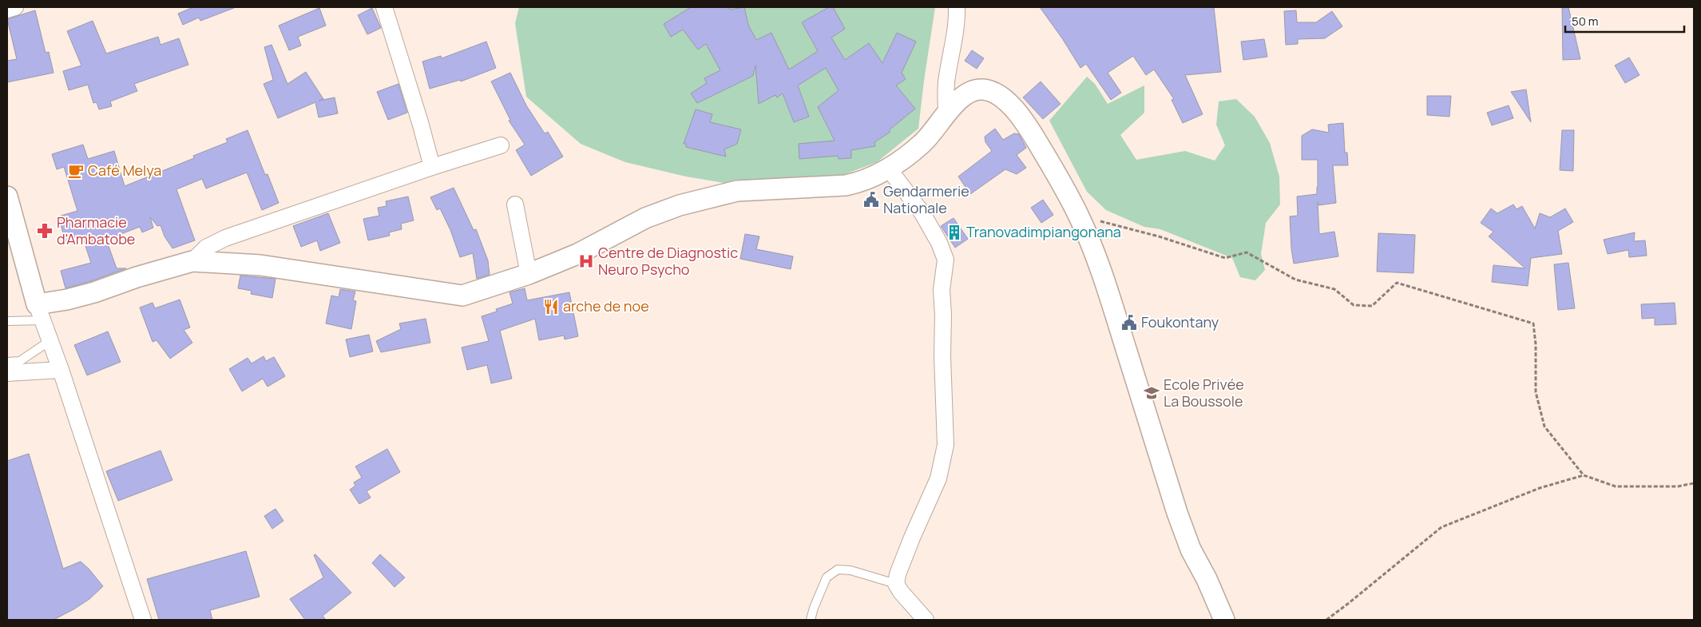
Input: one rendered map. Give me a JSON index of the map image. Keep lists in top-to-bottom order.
{
  "places": {
    "cafe": ["Café Melya"],
    "public building": ["Gendarmerie Nationale", "Foukontany"],
    "pharmacy": ["Pharmacie d'Ambatobe"],
    "building": ["Tranovadimpiangonana"],
    "hospital": ["Centre de Diagnostic Neuro Psycho"],
    "restaurant": ["arche de noe"],
    "school or university": ["Ecole Privée La Boussole"]
  },
  "scale_bar": "50 m"
}
